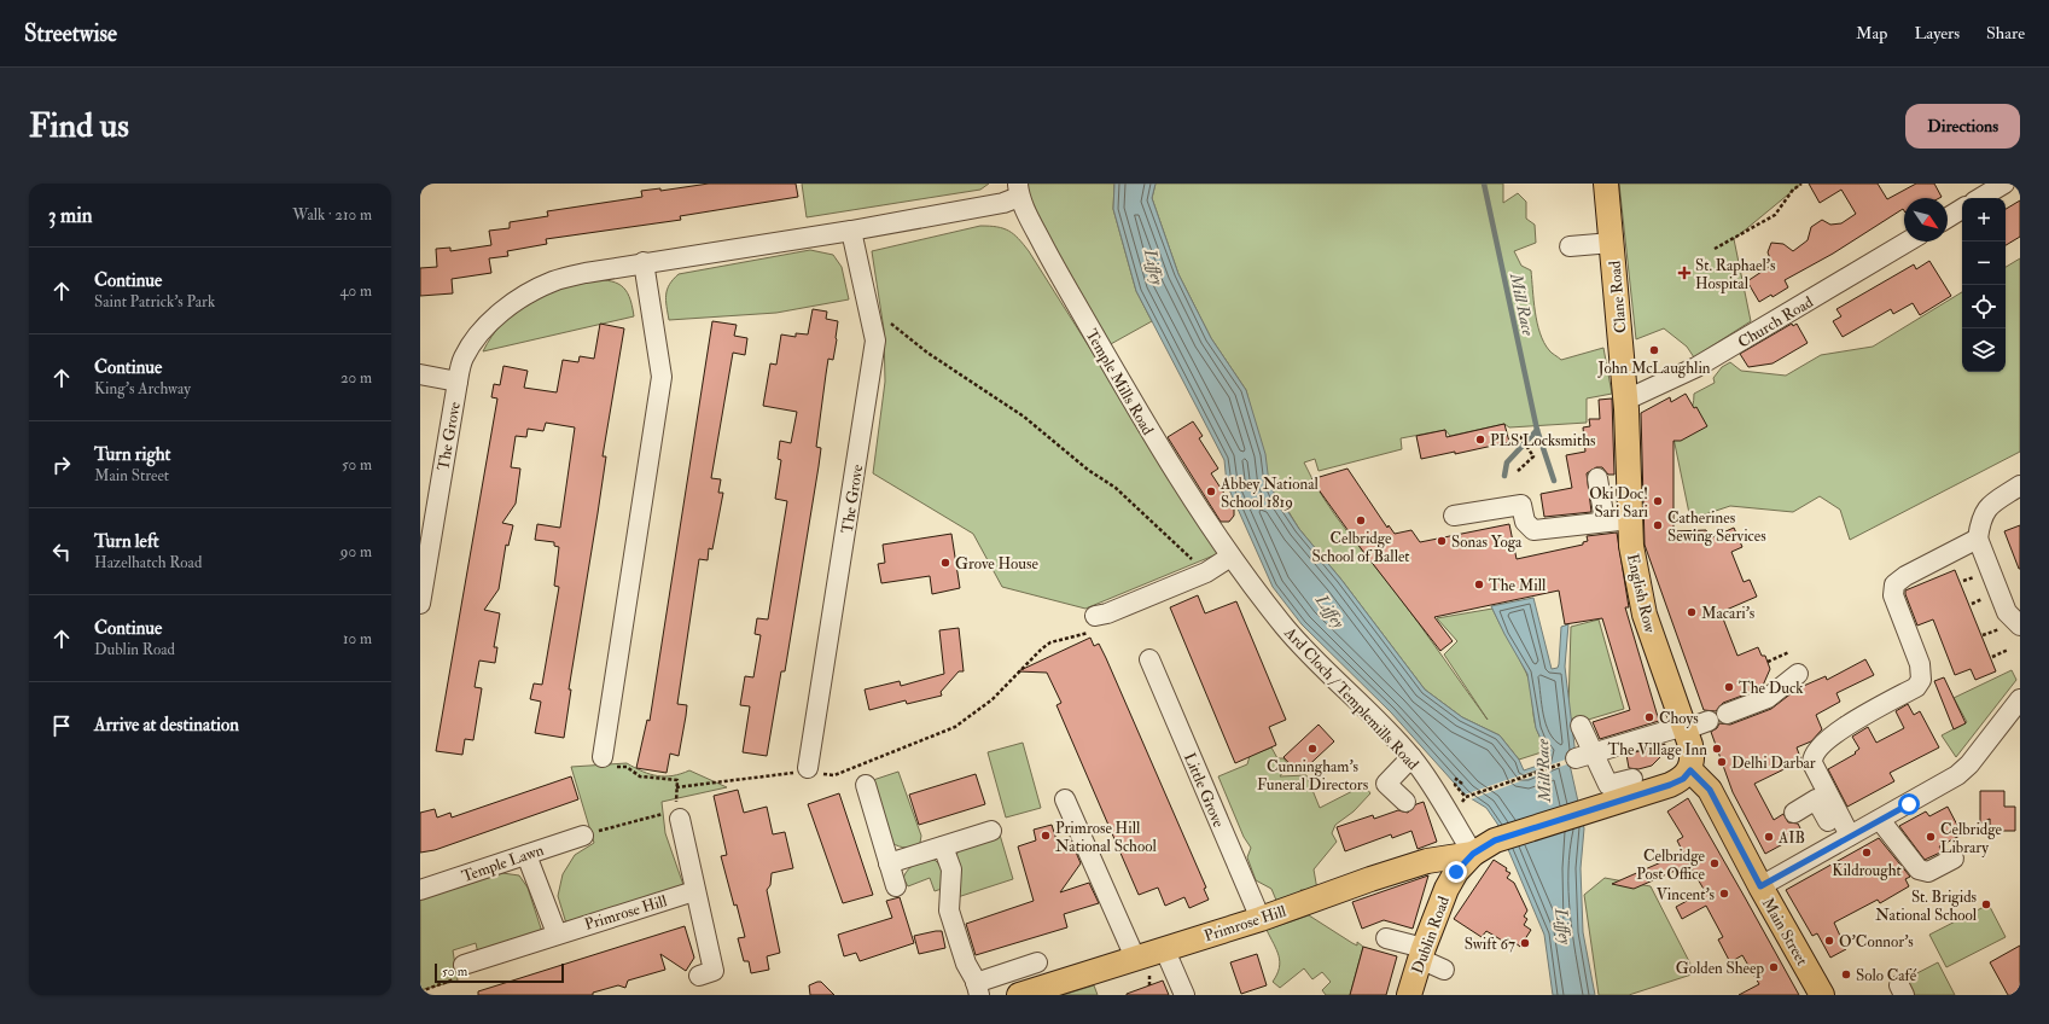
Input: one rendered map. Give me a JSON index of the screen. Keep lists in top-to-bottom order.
{
  "streets": {
    "main road": [
      "Clane Road",
      "English Row",
      "Primrose Hill",
      "Main Street",
      "Dublin Road"
    ],
    "street": [
      "Church Road",
      "Temple Mills Road",
      "The Grove",
      "Ard Cloch / Templemills Road",
      "Little Grove",
      "Temple Lawn"
    ]
  },
  "crossings": [
    ["Clane Road", "Church Road"],
    ["Clane Road", "English Row"],
    ["Church Road", "English Row"],
    ["Temple Mills Road", "The Grove"],
    ["Temple Mills Road", "Ard Cloch / Templemills Road"],
    ["English Row", "Main Street"],
    ["Ard Cloch / Templemills Road", "Primrose Hill"],
    ["Ard Cloch / Templemills Road", "Dublin Road"],
    ["Little Grove", "Primrose Hill"],
    ["Primrose Hill", "Dublin Road"]
  ],
  "water": ["Liffey", "Mill Race"],
  "places": {
    "health": ["St. Raphael's Hospital"],
    "other": [
      "John McLaughlin",
      "PLS Locksmiths",
      "Abbey National School 1819",
      "Oki Doc! Sari Sari",
      "Celbridge School of Ballet",
      "Catherines Sewing Services",
      "Sonas Yoga",
      "Grove House",
      "The Mill",
      "Macari's",
      "The Duck",
      "Choys",
      "Cunningham's Funeral Directors",
      "The Village Inn",
      "Delhi Darbar",
      "Primrose Hill National School",
      "AIB",
      "Celbridge Library",
      "Kildrought",
      "Celbridge Post Office",
      "Vincent's",
      "St. Brigids National School",
      "O’Connor’s",
      "Swift 67",
      "Golden Sheep",
      "Solo Café"
    ]
  },
  "scale_bar": "50 m",
  "north": "bottom right",
  "page": {
    "header": "Streetwise",
    "nav": ["Map", "Layers", "Share"],
    "buttons": "Directions",
    "title": "Find us",
    "heading": ["3 min", "Walk · 210 m"],
    "map_buttons": ["+", "−"],
    "list": [
      ["Continue", "Saint Patrick's Park", "40 m"],
      ["Continue", "King's Archway", "20 m"],
      ["Turn right", "Main Street", "50 m"],
      ["Turn left", "Hazelhatch Road", "90 m"],
      ["Continue", "Dublin Road", "10 m"],
      "Arrive at destination"
    ],
    "scale": "50 m"
  }
}
